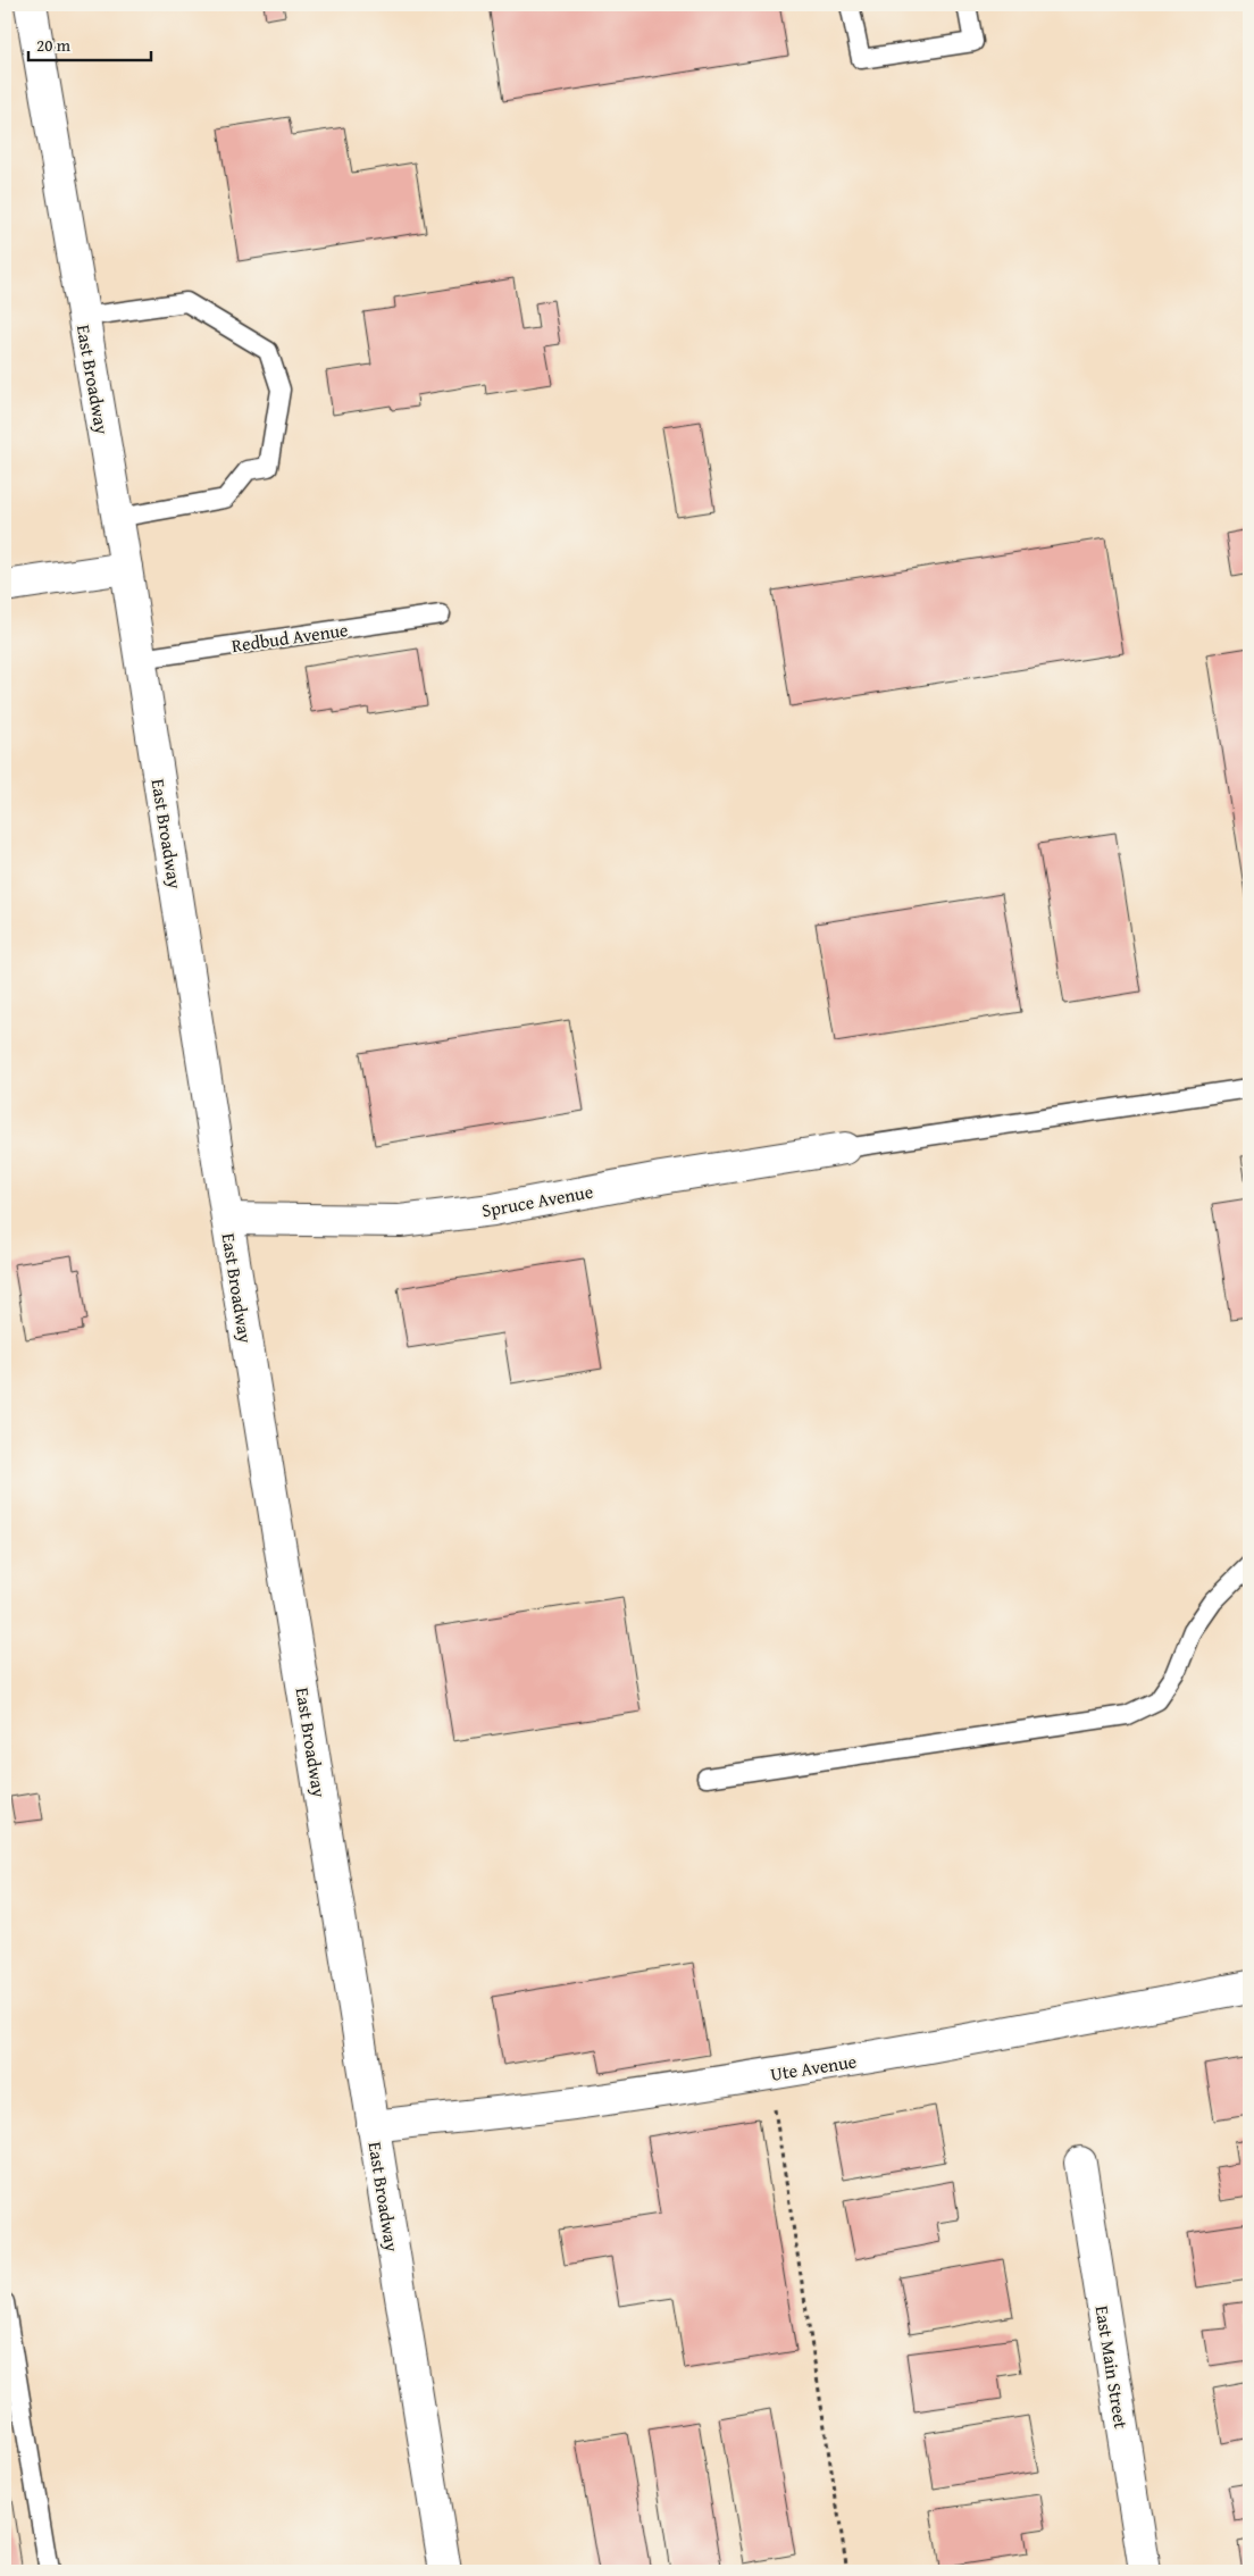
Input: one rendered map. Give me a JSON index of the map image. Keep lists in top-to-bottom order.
{
  "streets": {
    "main road": [
      "East Broadway",
      "Spruce Avenue",
      "Ute Avenue",
      "East Main Street"
    ],
    "lane": ["Redbud Avenue"]
  },
  "crossings": [
    ["East Broadway", "Redbud Avenue"],
    ["East Broadway", "Spruce Avenue"],
    ["East Broadway", "Ute Avenue"]
  ],
  "scale_bar": "20 m"
}
